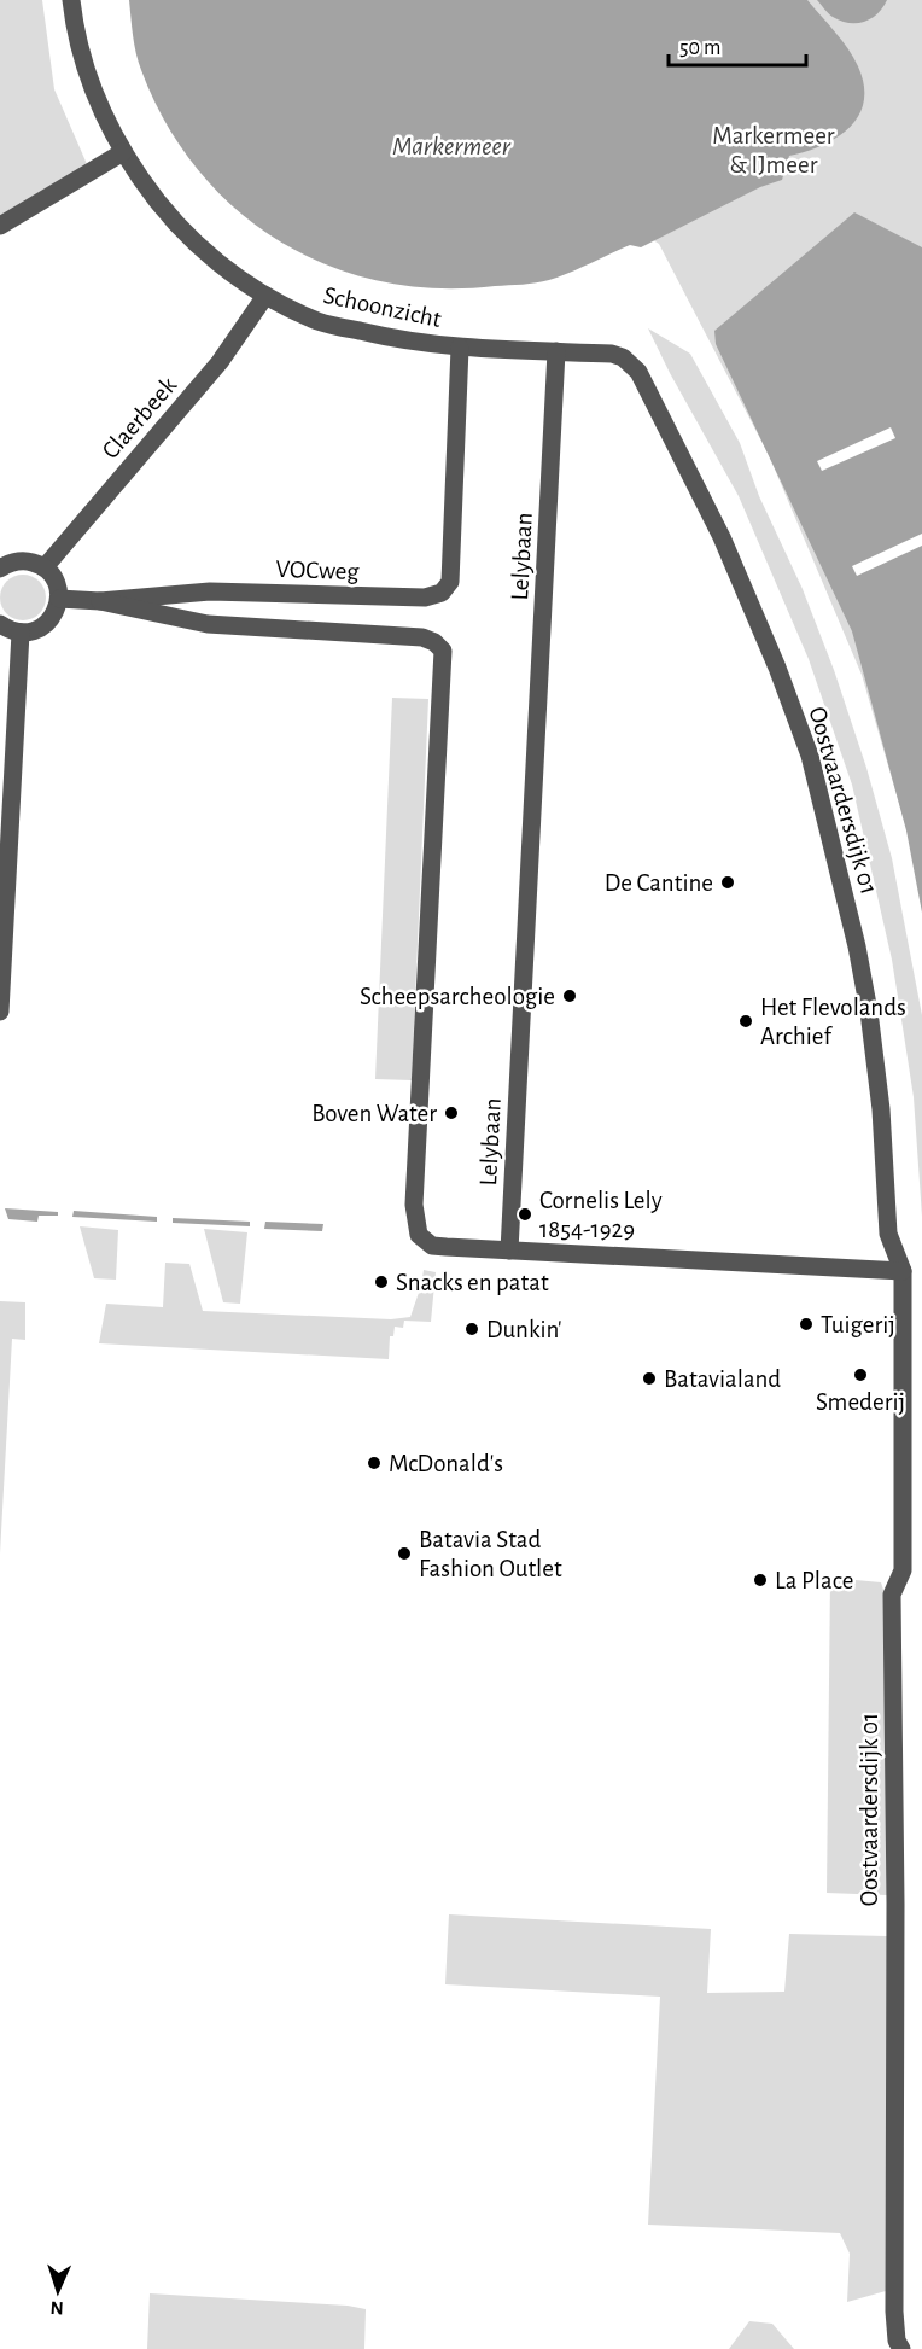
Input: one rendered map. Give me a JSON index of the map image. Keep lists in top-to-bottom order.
{
  "streets": {
    "street": [
      "Schoonzicht",
      "Claerbeek",
      "Lelybaan",
      "VOCweg",
      "Oostvaardersdijk 01"
    ]
  },
  "crossings": [
    ["Schoonzicht", "Claerbeek"],
    ["Schoonzicht", "Lelybaan"],
    ["Schoonzicht", "VOCweg"],
    ["Schoonzicht", "Oostvaardersdijk 01"],
    ["Lelybaan", "VOCweg"],
    ["Lelybaan", "Oostvaardersdijk 01"]
  ],
  "water": ["Markermeer"],
  "parks": ["Markermeer & IJmeer"],
  "places": [
    "De Cantine",
    "Scheepsarcheologie",
    "Het Flevolands Archief",
    "Boven Water",
    "Cornelis Lely 1854-1929",
    "Snacks en patat",
    "Tuigerij",
    "Dunkin'",
    "Smederij",
    "Batavialand",
    "McDonald's",
    "Batavia Stad Fashion Outlet",
    "La Place"
  ],
  "scale_bar": "50 m",
  "north": "bottom"
}
